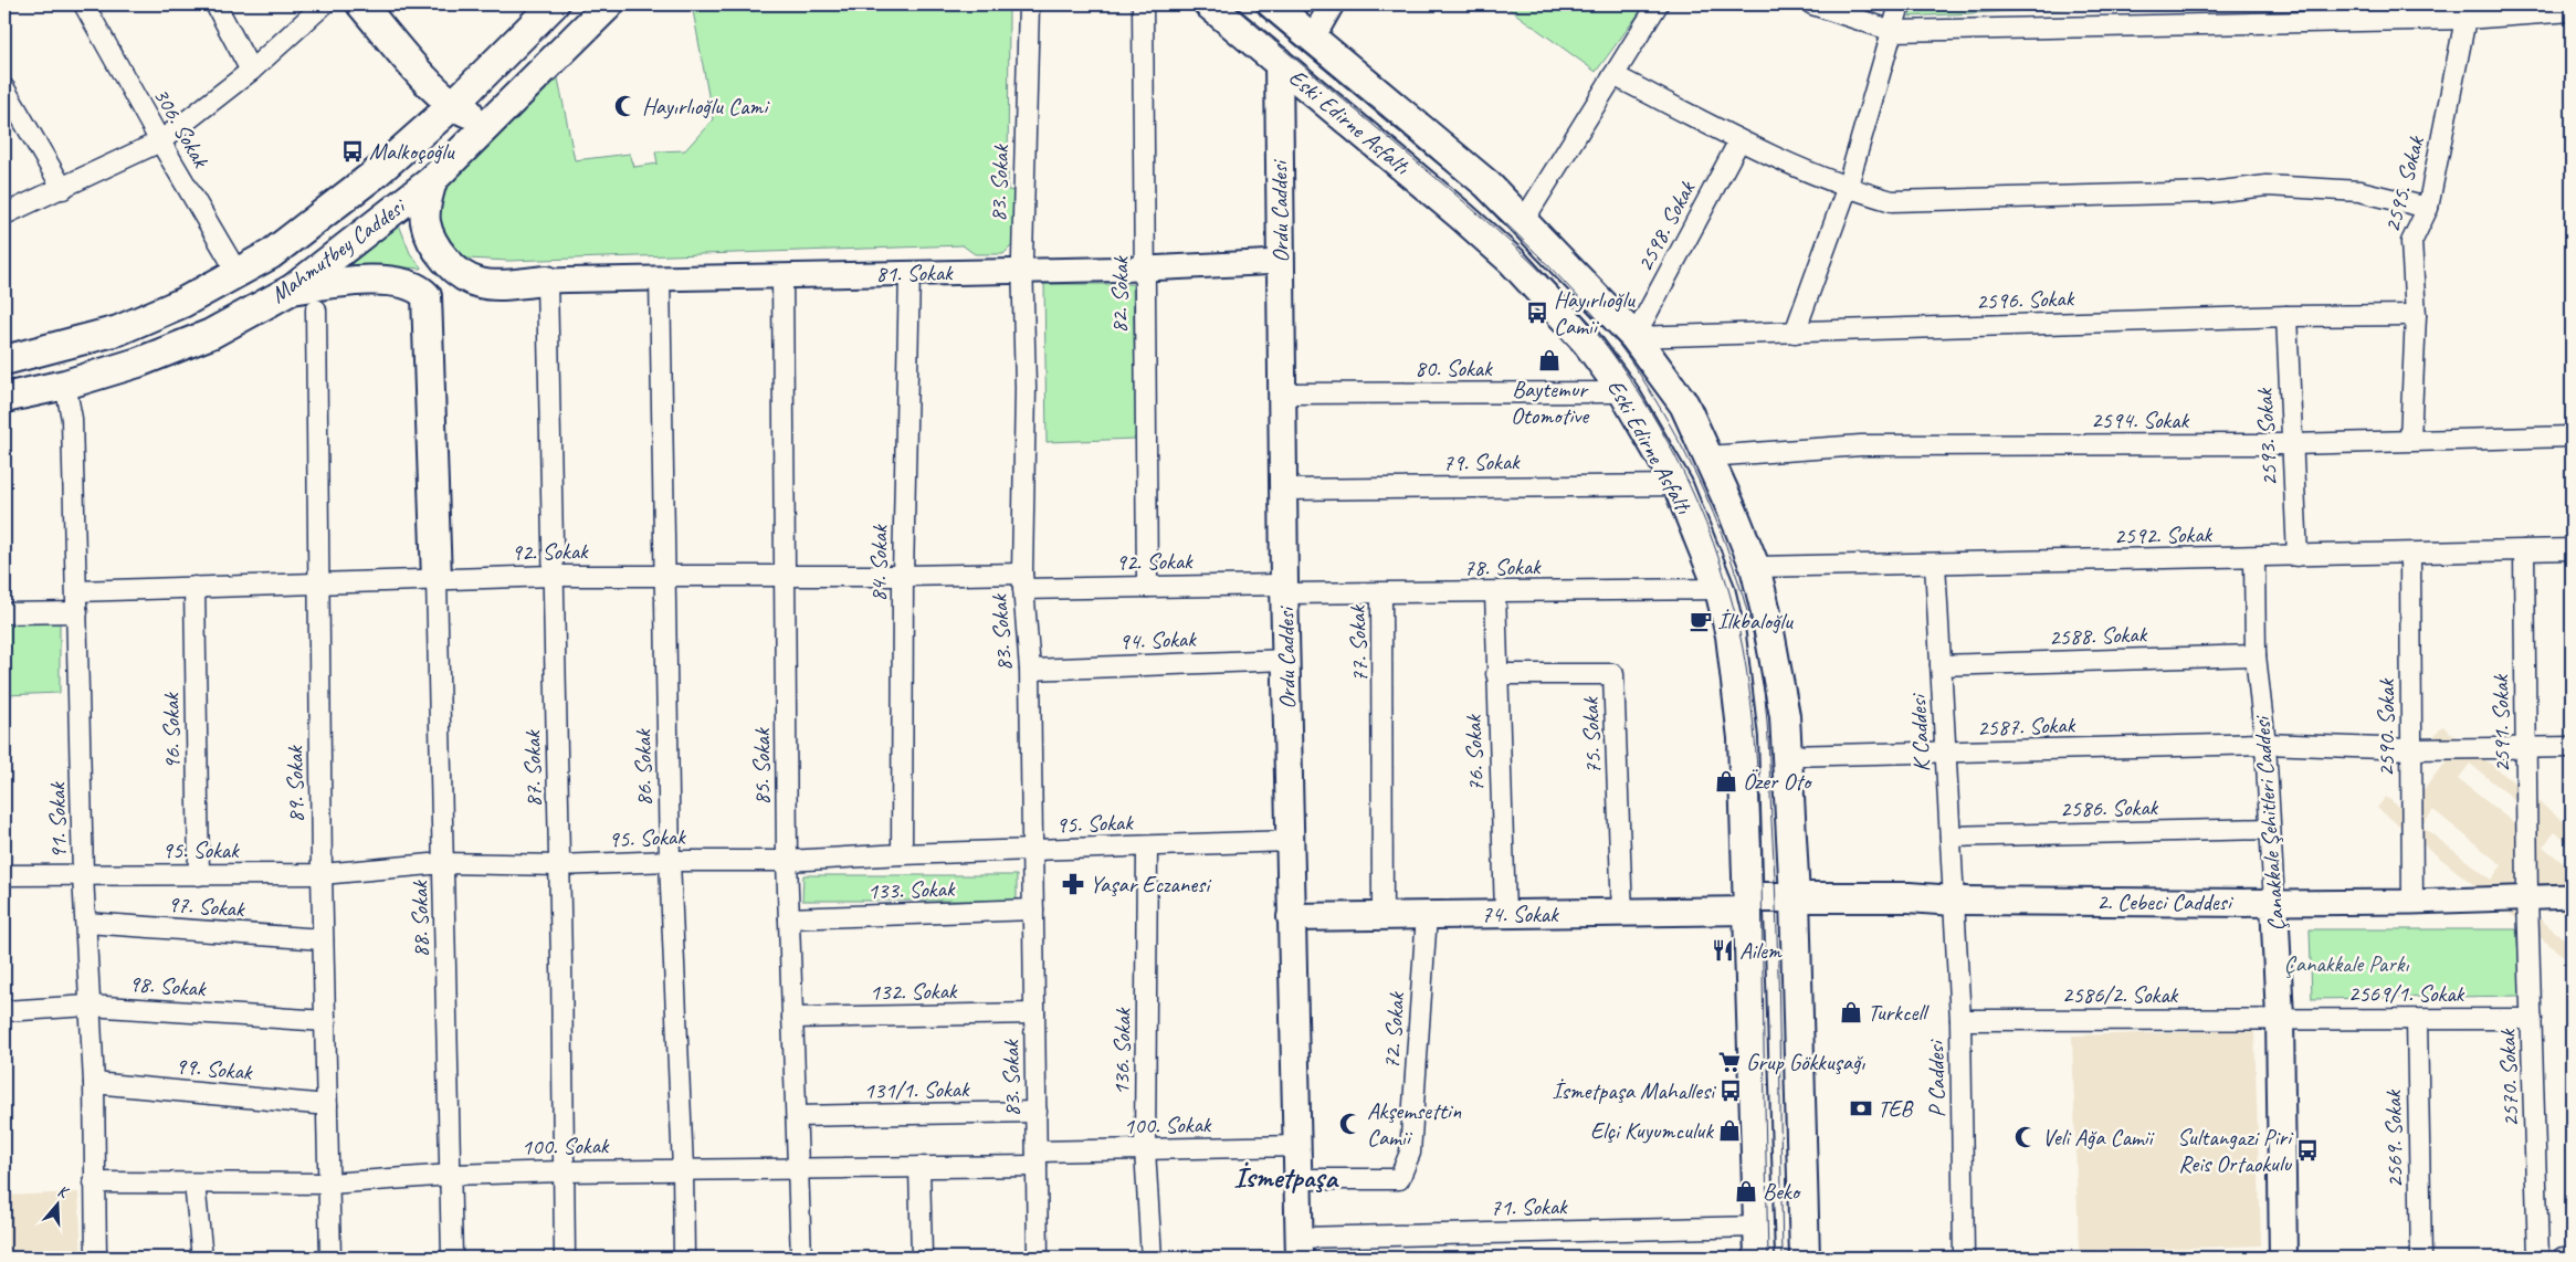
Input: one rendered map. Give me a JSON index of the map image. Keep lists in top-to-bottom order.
{
  "streets": {
    "main road": [
      "Eski Edirne Asfaltı",
      "Ordu Caddesi",
      "Mahmutbey Caddesi",
      "Çanakkale Şehitleri Caddesi",
      "2. Cebeci Caddesi",
      "74. Sokak"
    ],
    "street": [
      "306. Sokak",
      "83. Sokak",
      "2595. Sokak",
      "2598. Sokak",
      "81. Sokak",
      "82. Sokak",
      "2596. Sokak",
      "80. Sokak",
      "2594. Sokak",
      "2593. Sokak",
      "79. Sokak",
      "2592. Sokak",
      "92. Sokak",
      "84. Sokak",
      "78. Sokak",
      "2588. Sokak",
      "94. Sokak",
      "77. Sokak",
      "2591. Sokak",
      "2587. Sokak",
      "2590. Sokak",
      "96. Sokak",
      "K Caddesi",
      "75. Sokak",
      "76. Sokak",
      "85. Sokak",
      "86. Sokak",
      "87. Sokak",
      "89. Sokak",
      "2586. Sokak",
      "91. Sokak",
      "95. Sokak",
      "133. Sokak",
      "97. Sokak",
      "88. Sokak",
      "98. Sokak",
      "132. Sokak",
      "2569/1. Sokak",
      "2586/2. Sokak",
      "72. Sokak",
      "136. Sokak",
      "99. Sokak",
      "2570. Sokak",
      "P Caddesi",
      "131/1. Sokak",
      "100. Sokak",
      "2569. Sokak",
      "71. Sokak"
    ]
  },
  "crossings": [
    ["Eski Edirne Asfaltı", "Ordu Caddesi"],
    ["Eski Edirne Asfaltı", "2598. Sokak"],
    ["Eski Edirne Asfaltı", "2596. Sokak"],
    ["Eski Edirne Asfaltı", "80. Sokak"],
    ["Eski Edirne Asfaltı", "2594. Sokak"],
    ["Eski Edirne Asfaltı", "79. Sokak"],
    ["Eski Edirne Asfaltı", "2592. Sokak"],
    ["Eski Edirne Asfaltı", "78. Sokak"],
    ["Eski Edirne Asfaltı", "2587. Sokak"],
    ["Eski Edirne Asfaltı", "74. Sokak"],
    ["Eski Edirne Asfaltı", "71. Sokak"],
    ["306. Sokak", "Mahmutbey Caddesi"],
    ["83. Sokak", "81. Sokak"],
    ["83. Sokak", "92. Sokak"],
    ["83. Sokak", "94. Sokak"],
    ["83. Sokak", "95. Sokak"],
    ["83. Sokak", "133. Sokak"],
    ["83. Sokak", "132. Sokak"],
    ["83. Sokak", "131/1. Sokak"],
    ["83. Sokak", "100. Sokak"],
    ["2595. Sokak", "2596. Sokak"],
    ["2595. Sokak", "2594. Sokak"],
    ["Ordu Caddesi", "81. Sokak"],
    ["Ordu Caddesi", "80. Sokak"],
    ["Ordu Caddesi", "79. Sokak"],
    ["Ordu Caddesi", "92. Sokak"],
    ["Ordu Caddesi", "78. Sokak"],
    ["Ordu Caddesi", "94. Sokak"],
    ["Ordu Caddesi", "95. Sokak"],
    ["Ordu Caddesi", "74. Sokak"],
    ["Ordu Caddesi", "72. Sokak"],
    ["Ordu Caddesi", "100. Sokak"],
    ["Ordu Caddesi", "71. Sokak"],
    ["2598. Sokak", "2596. Sokak"],
    ["Mahmutbey Caddesi", "91. Sokak"],
    ["81. Sokak", "82. Sokak"],
    ["81. Sokak", "84. Sokak"],
    ["81. Sokak", "85. Sokak"],
    ["81. Sokak", "86. Sokak"],
    ["81. Sokak", "87. Sokak"],
    ["82. Sokak", "92. Sokak"],
    ["2596. Sokak", "2593. Sokak"],
    ["2594. Sokak", "2593. Sokak"],
    ["2593. Sokak", "2592. Sokak"],
    ["2592. Sokak", "2591. Sokak"],
    ["2592. Sokak", "2590. Sokak"],
    ["2592. Sokak", "K Caddesi"],
    ["2592. Sokak", "Çanakkale Şehitleri Caddesi"],
    ["92. Sokak", "84. Sokak"],
    ["92. Sokak", "78. Sokak"],
    ["92. Sokak", "96. Sokak"],
    ["92. Sokak", "85. Sokak"],
    ["92. Sokak", "86. Sokak"],
    ["92. Sokak", "87. Sokak"],
    ["92. Sokak", "89. Sokak"],
    ["92. Sokak", "91. Sokak"],
    ["92. Sokak", "88. Sokak"],
    ["84. Sokak", "95. Sokak"],
    ["78. Sokak", "77. Sokak"],
    ["78. Sokak", "76. Sokak"],
    ["2588. Sokak", "K Caddesi"],
    ["2588. Sokak", "Çanakkale Şehitleri Caddesi"],
    ["77. Sokak", "74. Sokak"],
    ["2591. Sokak", "2587. Sokak"],
    ["2591. Sokak", "2. Cebeci Caddesi"],
    ["2591. Sokak", "2570. Sokak"],
    ["2587. Sokak", "2590. Sokak"],
    ["2587. Sokak", "K Caddesi"],
    ["2587. Sokak", "Çanakkale Şehitleri Caddesi"],
    ["2590. Sokak", "2. Cebeci Caddesi"],
    ["96. Sokak", "95. Sokak"],
    ["K Caddesi", "2586. Sokak"],
    ["K Caddesi", "2. Cebeci Caddesi"],
    ["K Caddesi", "P Caddesi"],
    ["75. Sokak", "76. Sokak"],
    ["75. Sokak", "74. Sokak"],
    ["76. Sokak", "74. Sokak"],
    ["85. Sokak", "95. Sokak"],
    ["85. Sokak", "133. Sokak"],
    ["85. Sokak", "132. Sokak"],
    ["85. Sokak", "131/1. Sokak"],
    ["85. Sokak", "100. Sokak"],
    ["86. Sokak", "95. Sokak"],
    ["86. Sokak", "100. Sokak"],
    ["87. Sokak", "95. Sokak"],
    ["87. Sokak", "100. Sokak"],
    ["89. Sokak", "95. Sokak"],
    ["89. Sokak", "97. Sokak"],
    ["89. Sokak", "98. Sokak"],
    ["89. Sokak", "99. Sokak"],
    ["89. Sokak", "100. Sokak"],
    ["2586. Sokak", "Çanakkale Şehitleri Caddesi"],
    ["91. Sokak", "95. Sokak"],
    ["91. Sokak", "97. Sokak"],
    ["91. Sokak", "98. Sokak"],
    ["91. Sokak", "99. Sokak"],
    ["91. Sokak", "100. Sokak"],
    ["95. Sokak", "88. Sokak"],
    ["95. Sokak", "136. Sokak"],
    ["Çanakkale Şehitleri Caddesi", "2. Cebeci Caddesi"],
    ["Çanakkale Şehitleri Caddesi", "2569/1. Sokak"],
    ["Çanakkale Şehitleri Caddesi", "2586/2. Sokak"],
    ["2. Cebeci Caddesi", "2570. Sokak"],
    ["2. Cebeci Caddesi", "P Caddesi"],
    ["74. Sokak", "72. Sokak"],
    ["88. Sokak", "100. Sokak"],
    ["2569/1. Sokak", "2586/2. Sokak"],
    ["2569/1. Sokak", "2570. Sokak"],
    ["2569/1. Sokak", "2569. Sokak"],
    ["2586/2. Sokak", "P Caddesi"],
    ["136. Sokak", "100. Sokak"]
  ],
  "districts": ["İsmetpaşa"],
  "parks": ["Çanakkale Parkı"],
  "places": {
    "mosque": ["Hayırlıoğlu Cami", "Akşemsettin Camii", "Veli Ağa Camii"],
    "bus stop": [
      "Malkoçoğlu",
      "Hayırlıoğlu Camii",
      "İsmetpaşa Mahallesi",
      "Sultangazi Piri Reis Ortaokulu"
    ],
    "shop": [
      "Baytemur Otomotive",
      "Özer Oto",
      "Turkcell",
      "Elçi Kuyumculuk",
      "Beko"
    ],
    "cafe": ["İlkbaloğlu"],
    "pharmacy": ["Yaşar Eczanesi"],
    "restaurant": ["Ailem"],
    "supermarket": ["Grup Gökkuşağı"],
    "bank": ["TEB"]
  },
  "north": "top"
}
